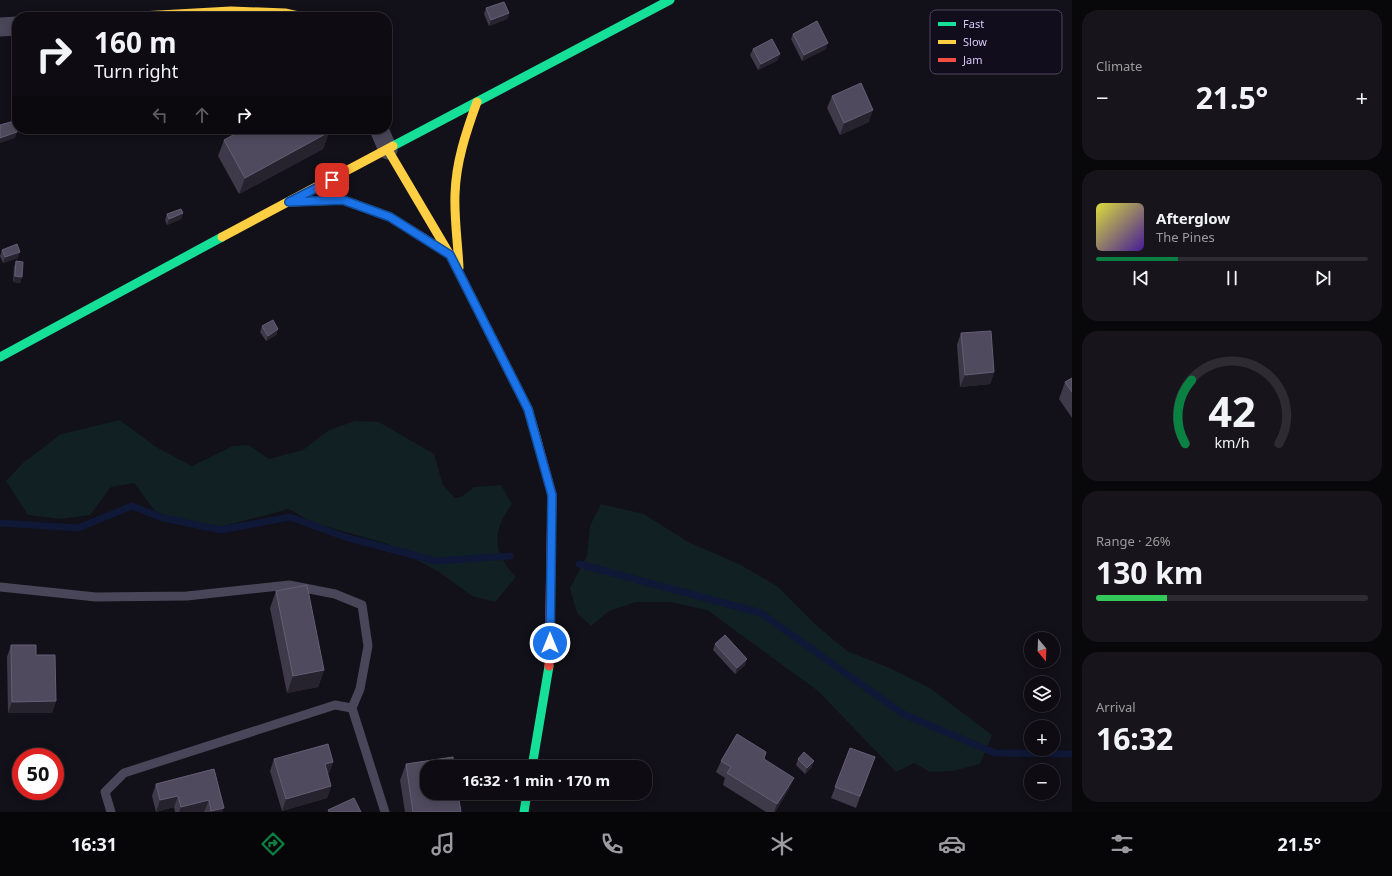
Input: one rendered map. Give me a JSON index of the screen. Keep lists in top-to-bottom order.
{
  "legend": ["Fast", "Slow", "Jam"],
  "north": "bottom",
  "page": {
    "tile": [
      "Climate",
      ["Range · 26%", "130 km"],
      ["Arrival", "16:32"]
    ],
    "turn": ["160 m", "Turn right"],
    "heat": ["−", "21.5°", "+"],
    "song": ["Afterglow", "The Pines"],
    "map_buttons": ["+", "−"],
    "limit": "50",
    "trip": "16:32 · 1 min · 170 m",
    "tabs": ["16:31", "21.5°"],
    "gauge": ["42", "km/h"]
  }
}
